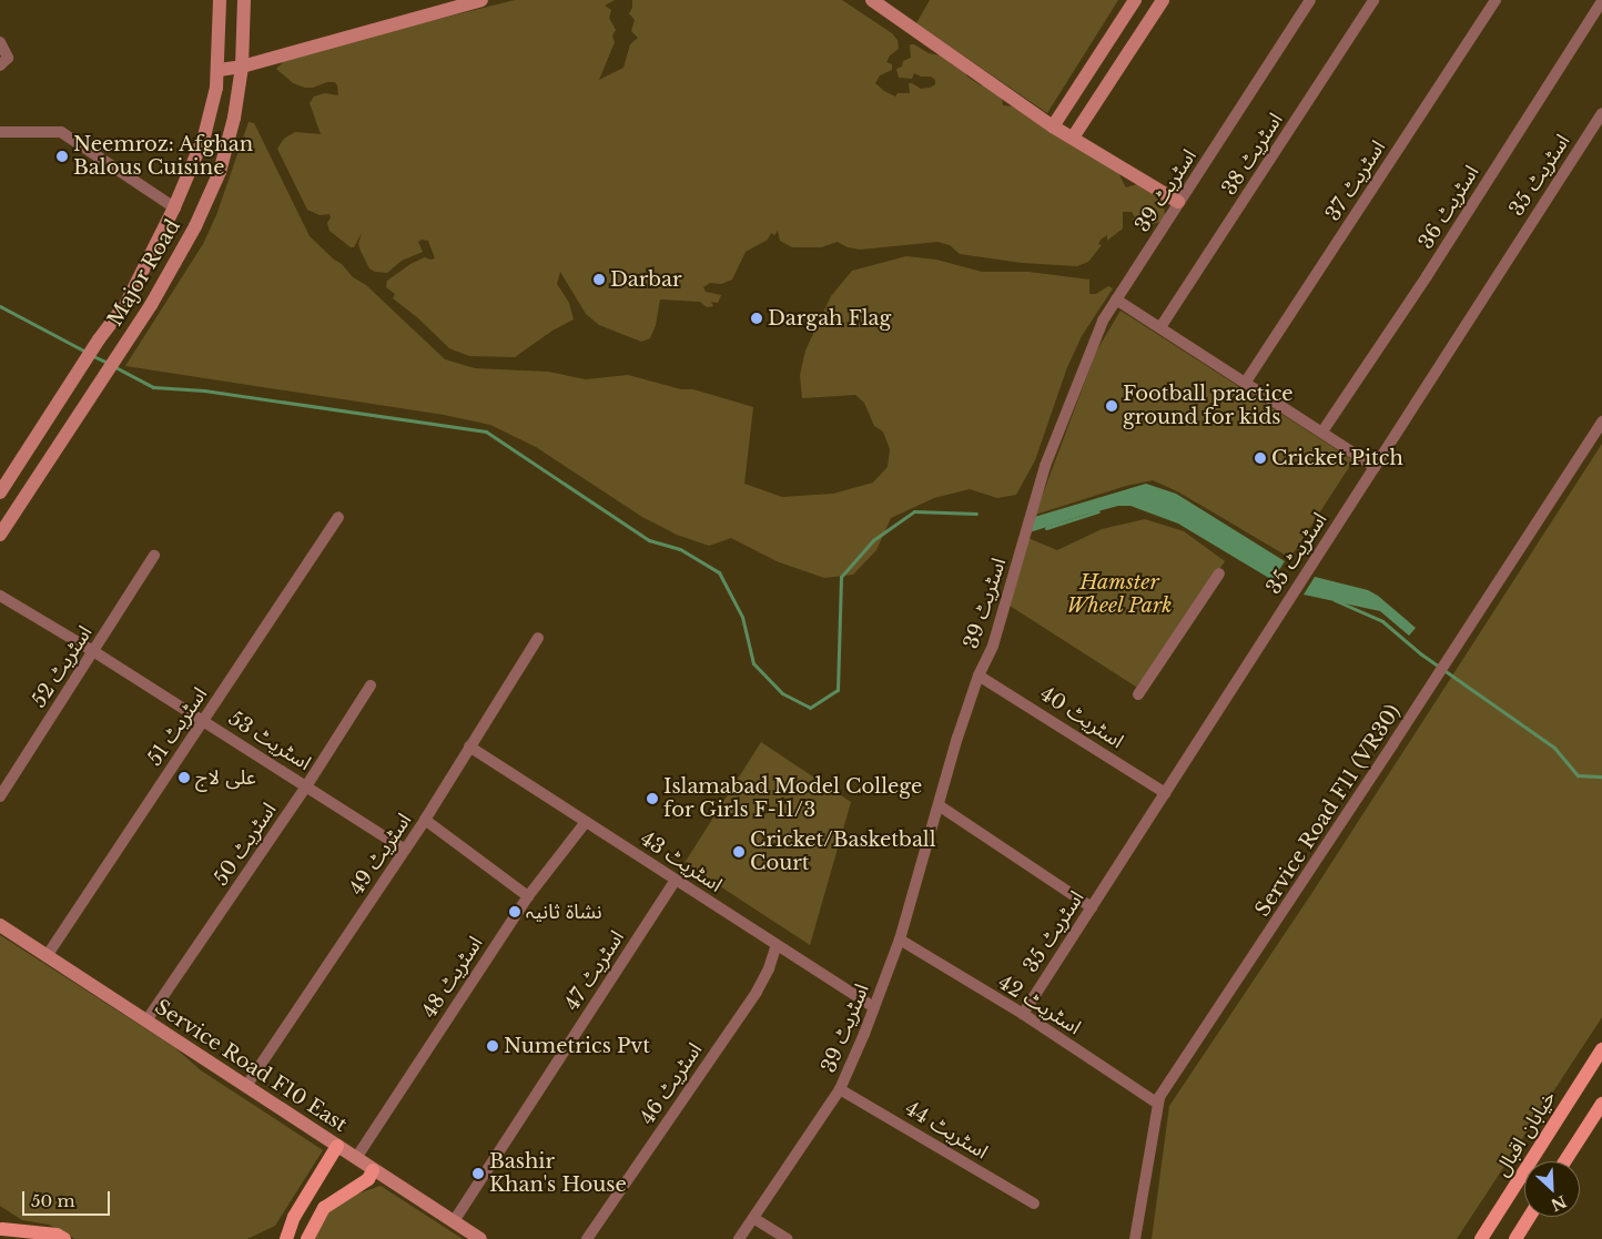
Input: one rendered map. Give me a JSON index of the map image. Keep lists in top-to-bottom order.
{
  "streets": {
    "main road": ["خیابان اقبال"],
    "street": [
      "اسٹریٹ 38",
      "اسٹریٹ 35",
      "اسٹریٹ 37",
      "اسٹریٹ 39",
      "اسٹریٹ 36",
      "Major Road",
      "اسٹریٹ 52",
      "اسٹریٹ 40",
      "اسٹریٹ 51",
      "اسٹریٹ 53",
      "Service Road F11 (VR30)",
      "اسٹریٹ 50",
      "اسٹریٹ 49",
      "اسٹریٹ 43",
      "اسٹریٹ 47",
      "اسٹریٹ 48",
      "اسٹریٹ 42",
      "Service Road F10 East",
      "اسٹریٹ 46",
      "اسٹریٹ 44"
    ]
  },
  "crossings": [
    ["اسٹریٹ 35", "اسٹریٹ 40"],
    ["اسٹریٹ 35", "اسٹریٹ 42"],
    ["اسٹریٹ 39", "اسٹریٹ 40"],
    ["اسٹریٹ 39", "اسٹریٹ 43"],
    ["اسٹریٹ 39", "اسٹریٹ 42"],
    ["اسٹریٹ 39", "اسٹریٹ 44"],
    ["اسٹریٹ 52", "اسٹریٹ 53"],
    ["اسٹریٹ 51", "اسٹریٹ 53"],
    ["اسٹریٹ 51", "Service Road F10 East"],
    ["اسٹریٹ 53", "اسٹریٹ 50"],
    ["اسٹریٹ 53", "اسٹریٹ 49"],
    ["Service Road F11 (VR30)", "اسٹریٹ 42"],
    ["اسٹریٹ 50", "Service Road F10 East"],
    ["اسٹریٹ 49", "اسٹریٹ 43"],
    ["اسٹریٹ 49", "Service Road F10 East"],
    ["اسٹریٹ 43", "اسٹریٹ 47"],
    ["اسٹریٹ 43", "اسٹریٹ 48"],
    ["اسٹریٹ 43", "اسٹریٹ 46"],
    ["اسٹریٹ 47", "Service Road F10 East"],
    ["اسٹریٹ 48", "Service Road F10 East"]
  ],
  "parks": ["Hamster Wheel Park"],
  "places": [
    "Neemroz: Afghan Balous Cuisine",
    "Darbar",
    "Dargah Flag",
    "Football practice ground for kids",
    "Cricket Pitch",
    "علی لاج",
    "Islamabad Model College for Girls F-11/3",
    "Cricket/Basketball Court",
    "نشاۃ ثانیہ",
    "Numetrics Pvt",
    "Bashir Khan's House"
  ],
  "scale_bar": "50 m",
  "north": "bottom right"
}
